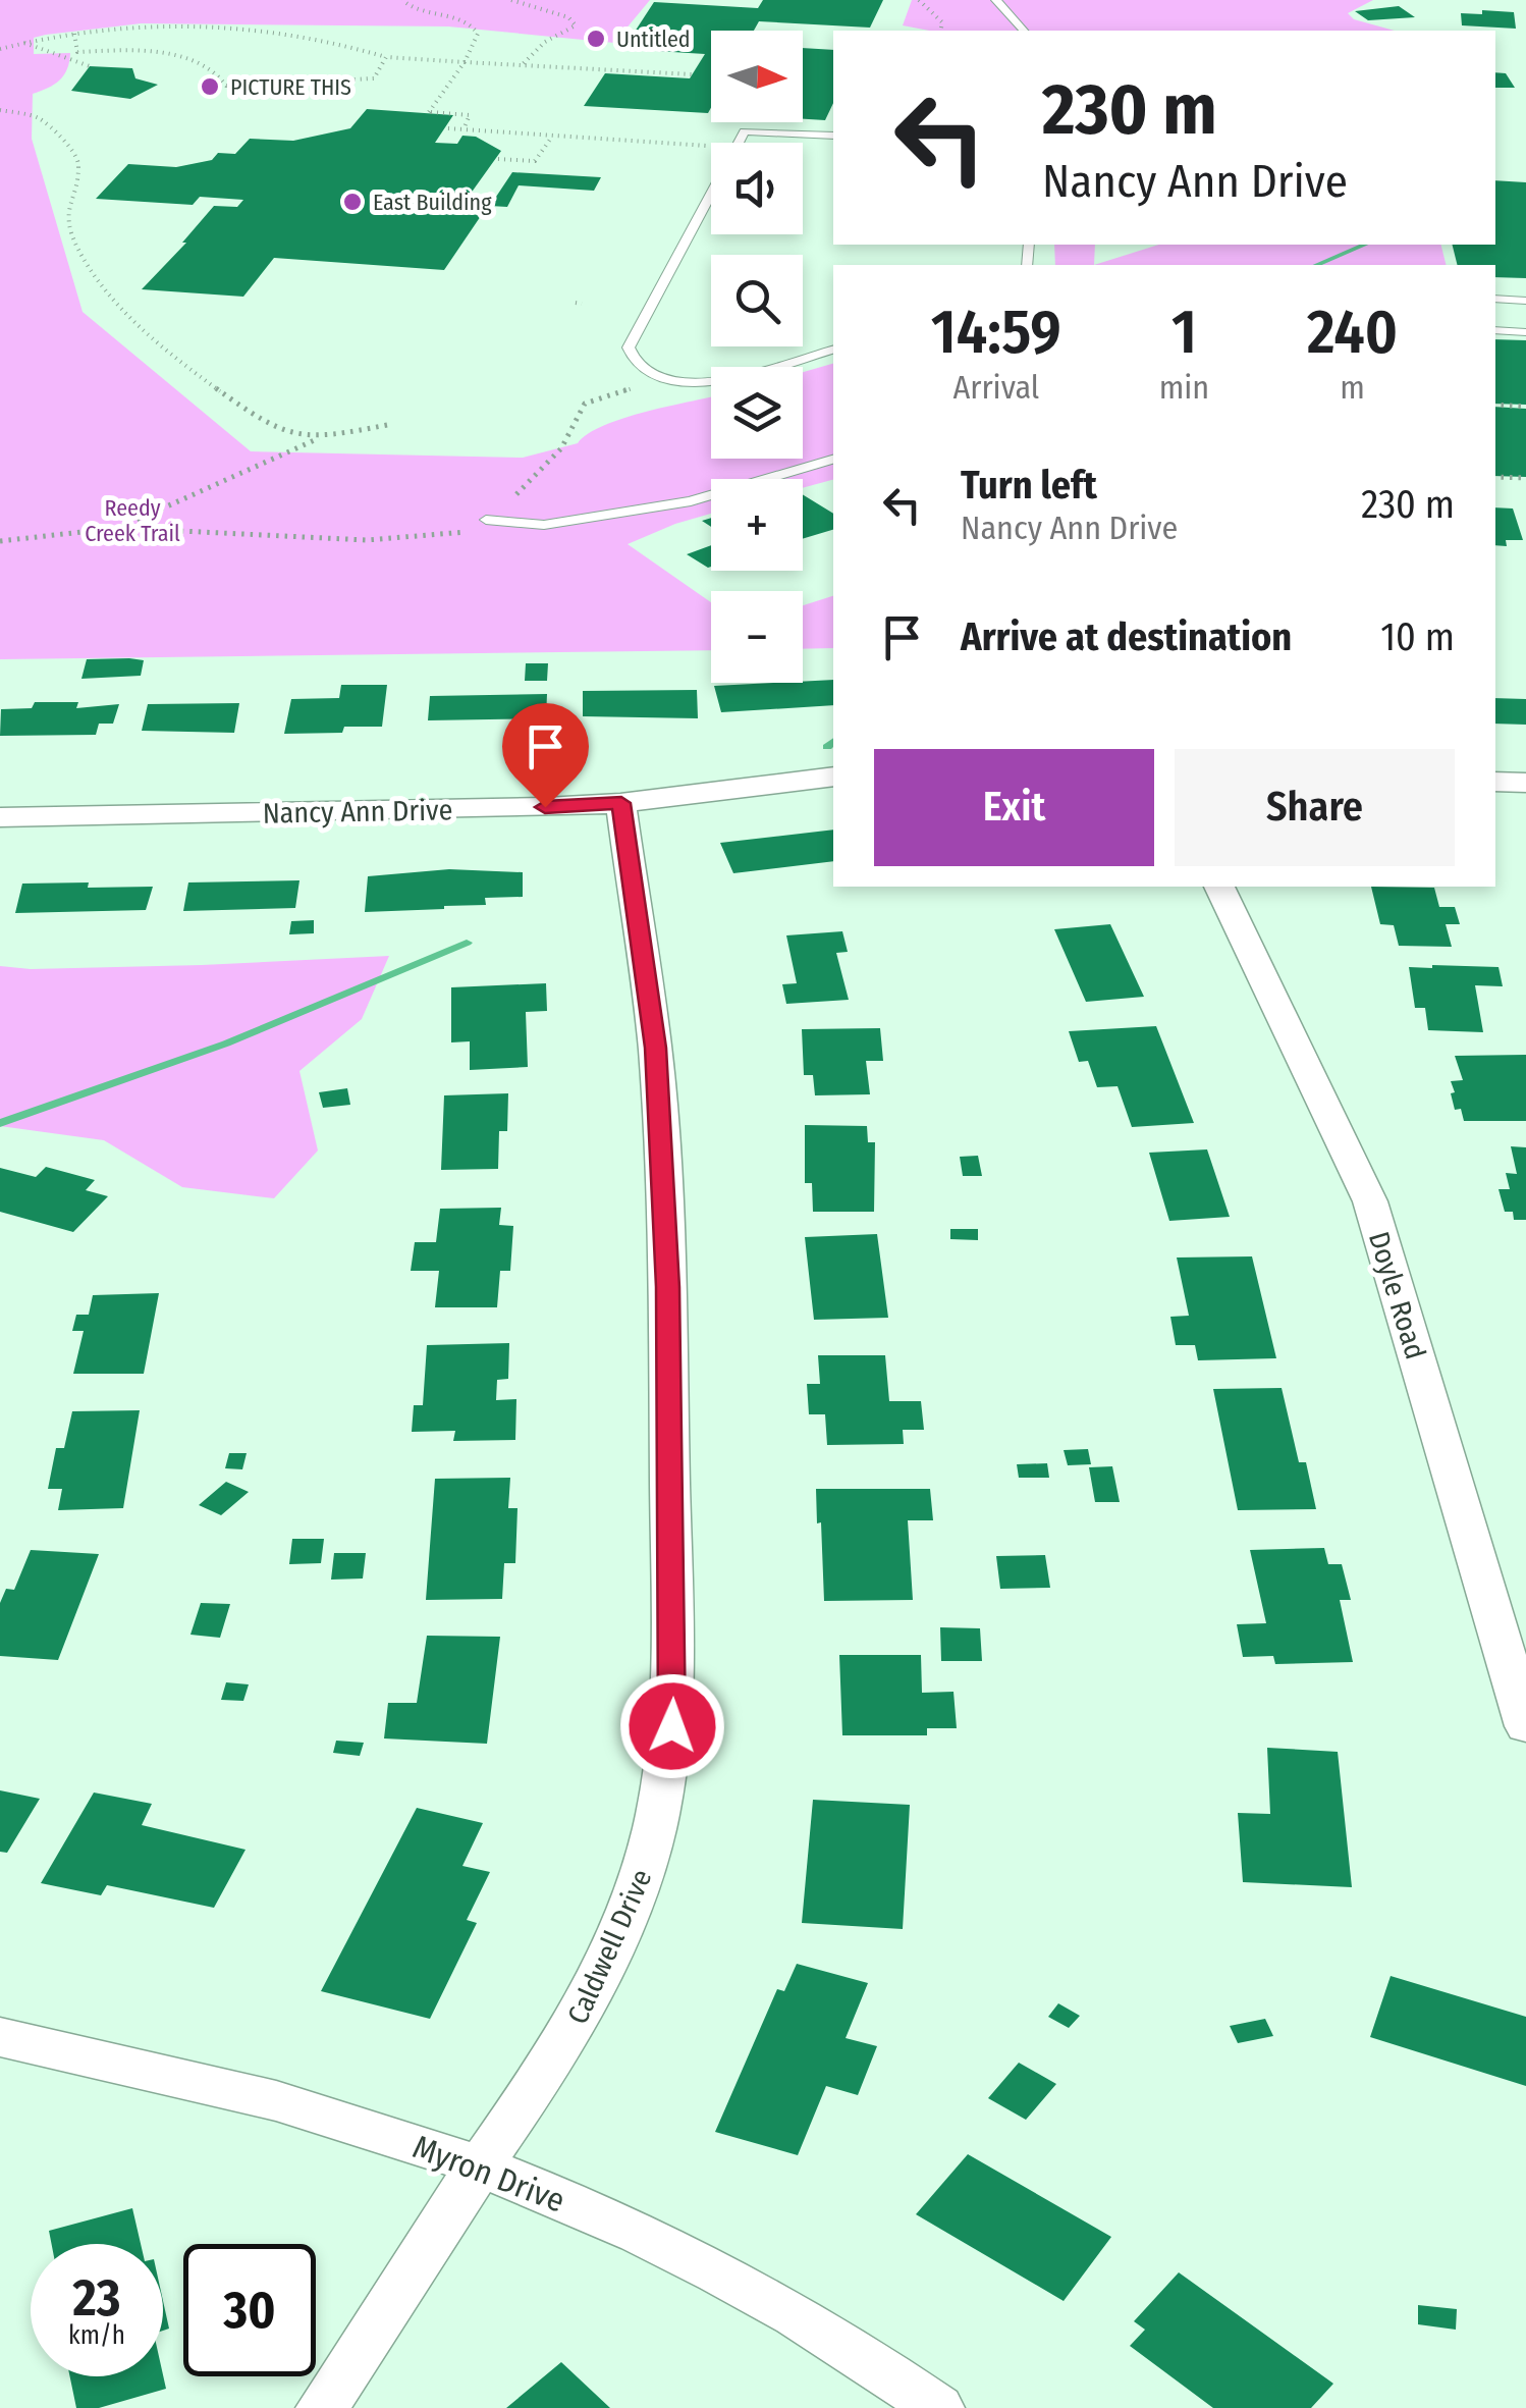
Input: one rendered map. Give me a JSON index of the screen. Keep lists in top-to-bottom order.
{
  "streets": {
    "street": [
      "Nancy Ann Drive",
      "Doyle Road",
      "Caldwell Drive",
      "Myron Drive"
    ]
  },
  "crossings": [
    ["Nancy Ann Drive", "Caldwell Drive"],
    ["Caldwell Drive", "Myron Drive"]
  ],
  "parks": ["Reedy Creek Trail"],
  "places": ["Untitled", "PICTURE THIS", "East Building"],
  "north": "right",
  "page": {
    "map_buttons": ["+", "−"],
    "turn": ["230 m", "Nancy Ann Drive"],
    "eta": [
      "14:59",
      "Arrival",
      "1",
      "min",
      "240",
      "m"
    ],
    "list": [
      {
        "name": "Turn left",
        "note": "Nancy Ann Drive",
        "value": "230 m"
      },
      {
        "name": "Arrive at destination",
        "value": "10 m"
      }
    ],
    "buttons": ["Exit", "Share"],
    "speed": "23 km/h",
    "limit": "30"
  }
}
